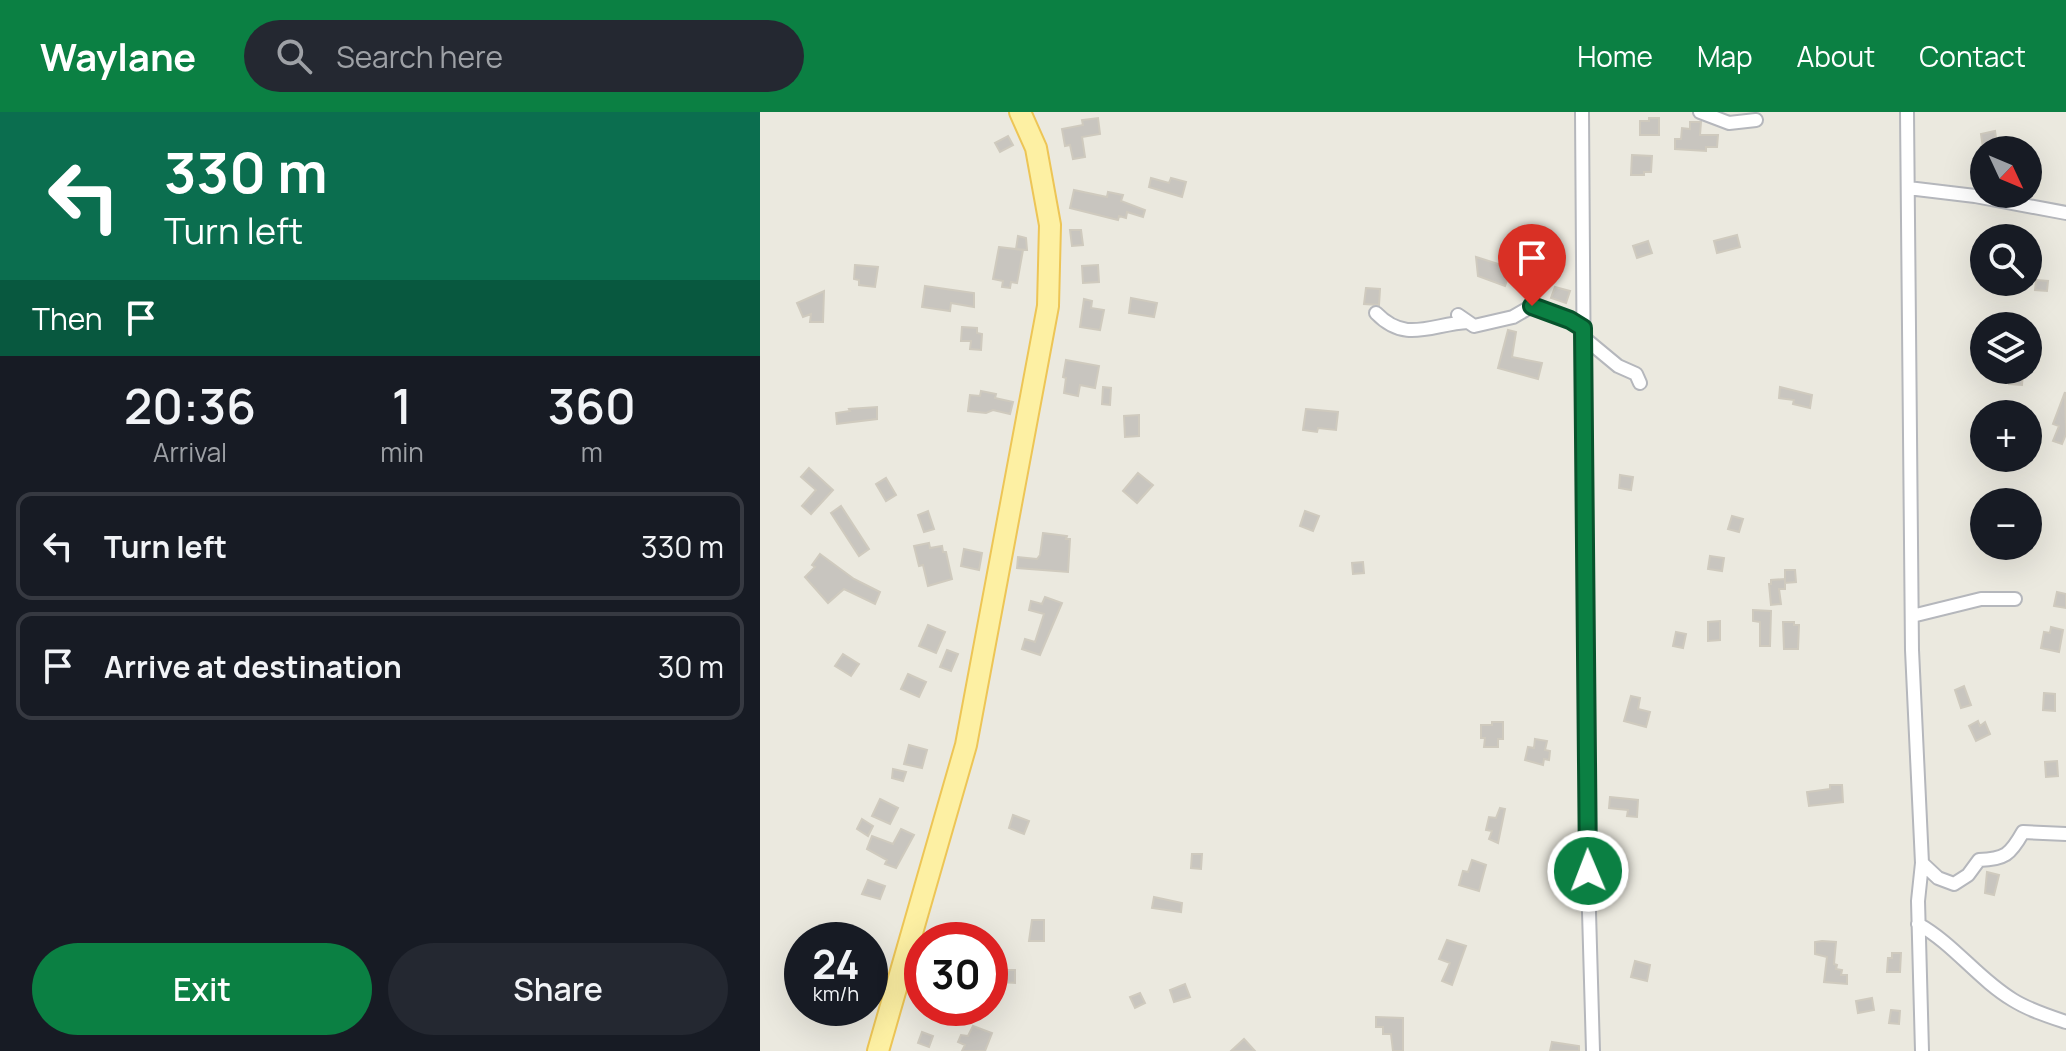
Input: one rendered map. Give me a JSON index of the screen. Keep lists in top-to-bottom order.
{
  "north": "bottom right",
  "page": {
    "header": "Waylane",
    "search": "Search here",
    "nav": [
      "Home",
      "Map",
      "About",
      "Contact"
    ],
    "turn": ["330 m", "Turn left"],
    "map_buttons": ["+", "−"],
    "then": "Then",
    "eta": [
      "20:36",
      "Arrival",
      "1",
      "min",
      "360",
      "m"
    ],
    "list": [
      {
        "name": "Turn left",
        "value": "330 m"
      },
      {
        "name": "Arrive at destination",
        "value": "30 m"
      }
    ],
    "speed": "24 km/h",
    "limit": "30",
    "buttons": ["Exit", "Share"]
  }
}
